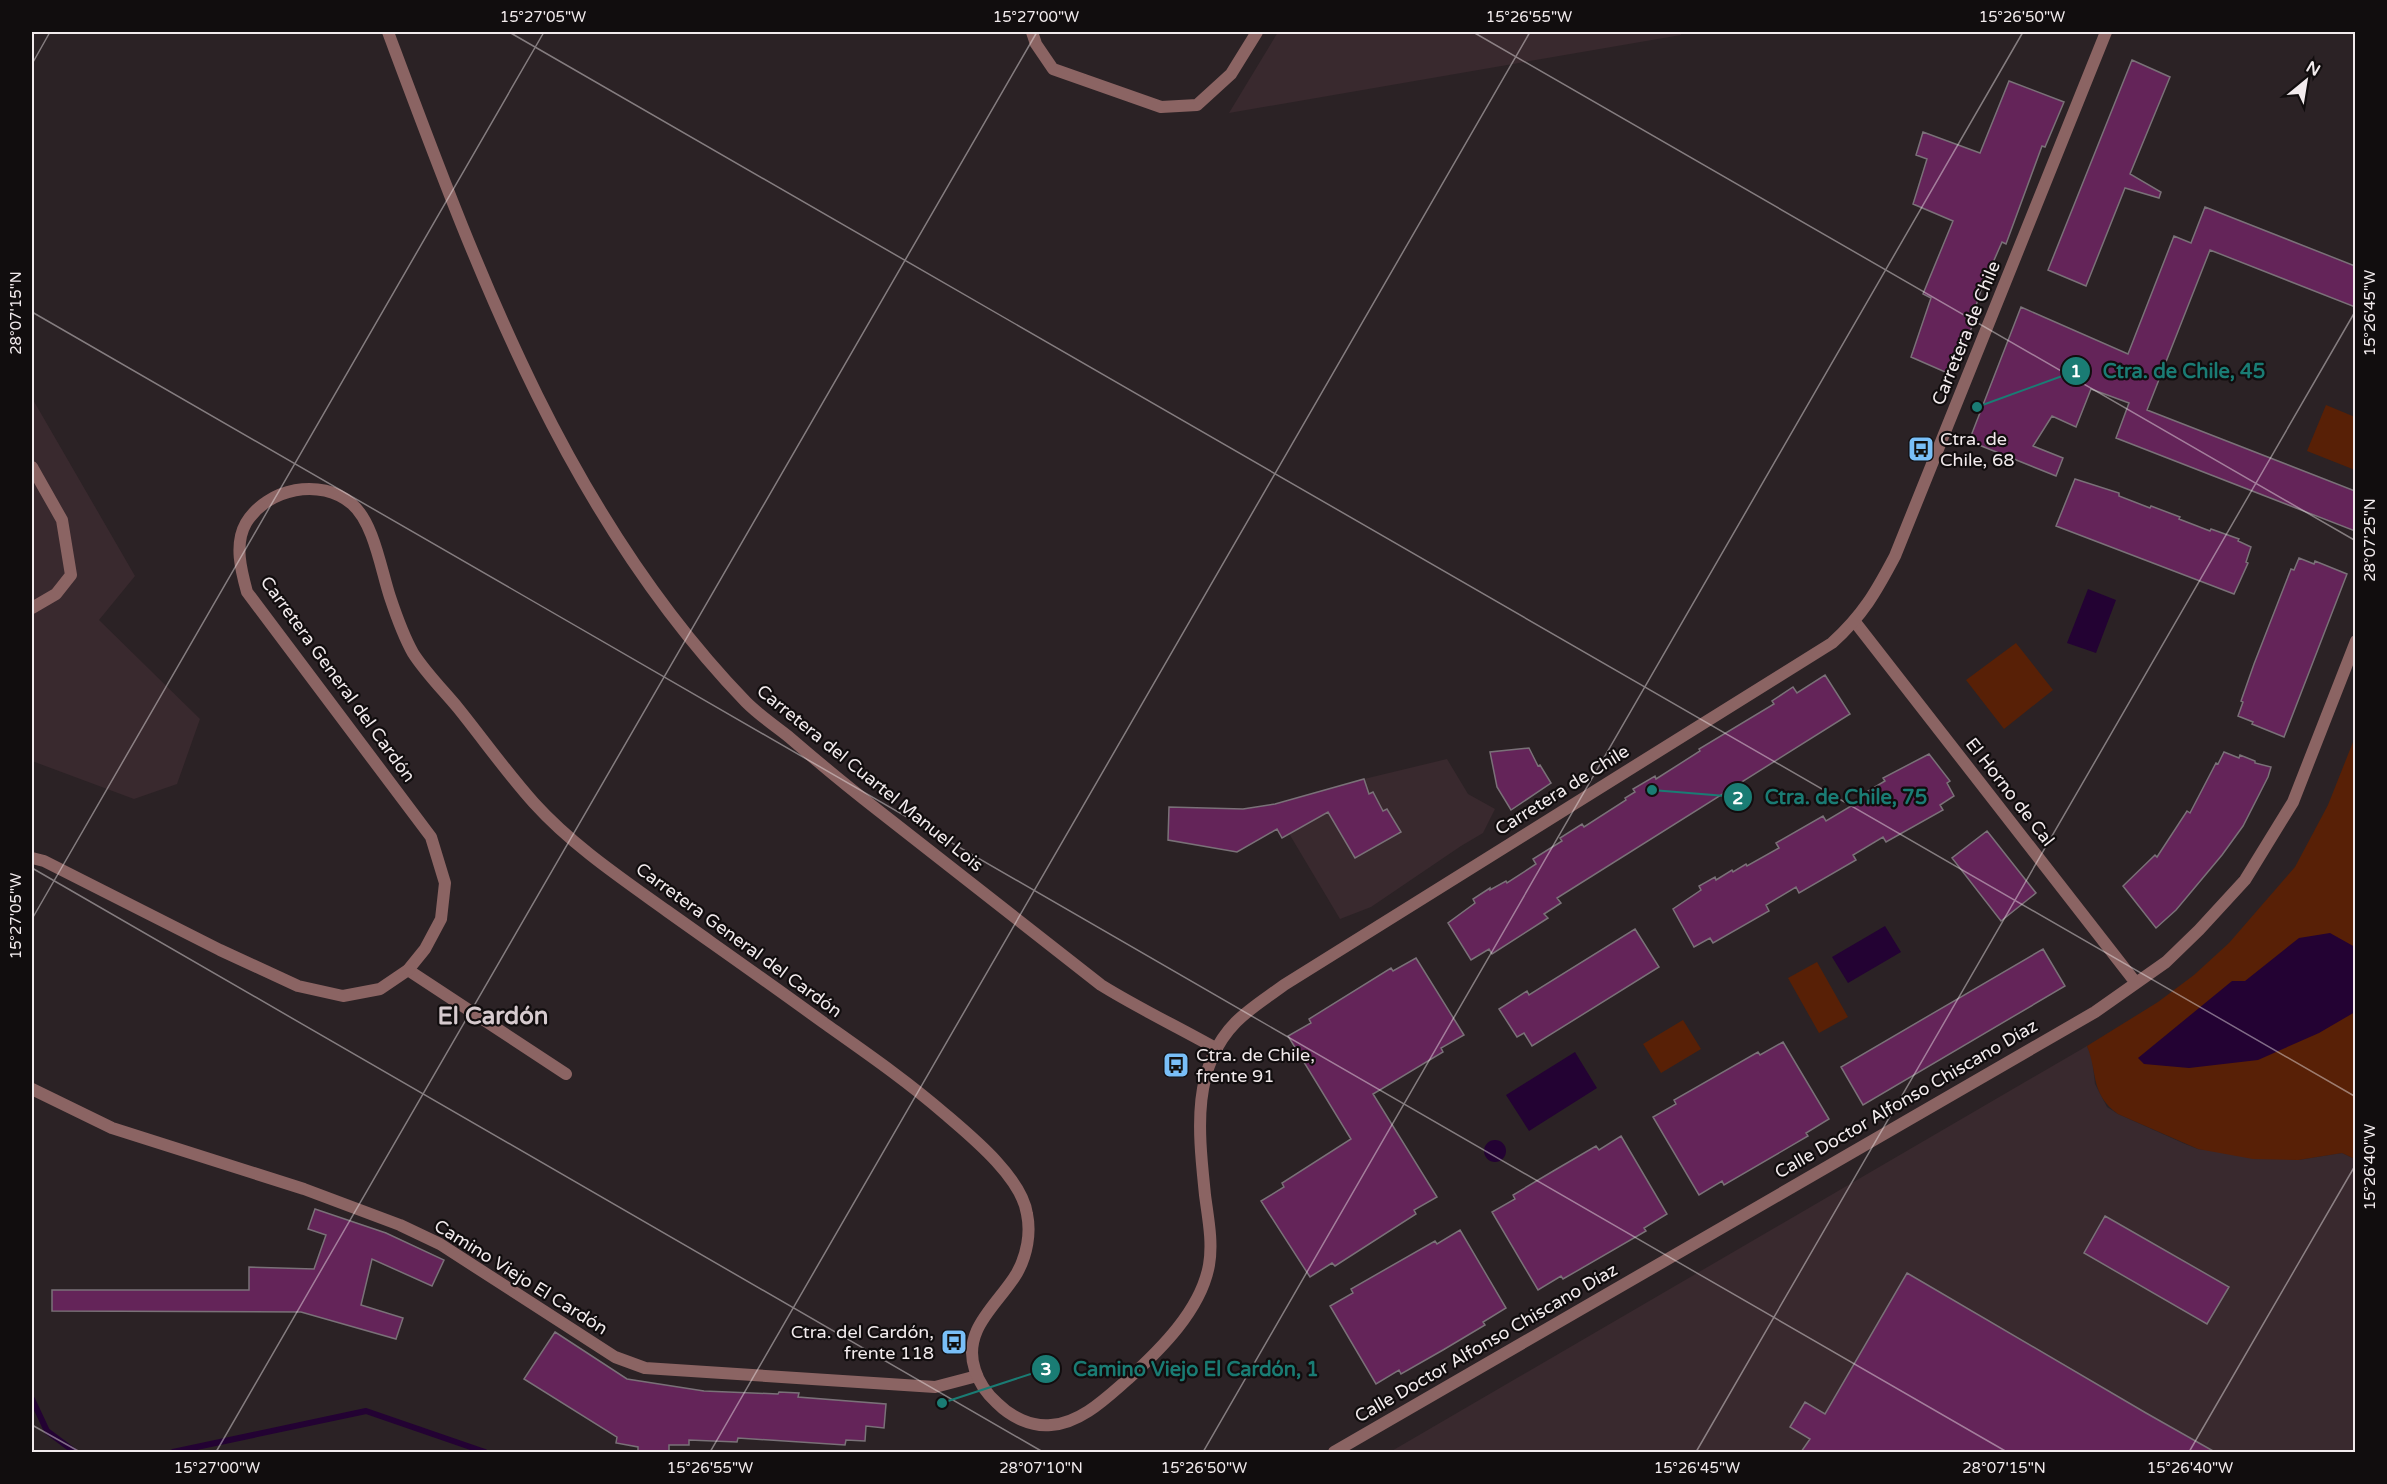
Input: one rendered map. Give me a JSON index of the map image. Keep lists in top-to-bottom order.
{
  "streets": {
    "street": [
      "Carretera de Chile",
      "Carretera General del Cardón",
      "Carretera del Cuartel Manuel Lois",
      "El Horno de Cal",
      "Calle Doctor Alfonso Chiscano Díaz",
      "Camino Viejo El Cardón"
    ]
  },
  "crossings": [
    ["Carretera de Chile", "Carretera General del Cardón"],
    ["Carretera de Chile", "Carretera del Cuartel Manuel Lois"],
    ["Carretera de Chile", "El Horno de Cal"],
    ["Carretera de Chile", "Camino Viejo El Cardón"],
    ["Carretera General del Cardón", "Camino Viejo El Cardón"],
    ["El Horno de Cal", "Calle Doctor Alfonso Chiscano Díaz"]
  ],
  "districts": ["El Cardón"],
  "places": {
    "other": ["Ctra. de Chile, 45", "Ctra. de Chile, 75", "Camino Viejo El Cardón, 1"],
    "bus stop": ["Ctra. de Chile, 68", "Ctra. de Chile, frente 91", "Ctra. del Cardón, frente 118"]
  },
  "north": "top right",
  "coordinates": [
    "15°27'05\"W",
    "15°27'00\"W",
    "15°26'55\"W",
    "15°26'50\"W",
    "15°26'45\"W",
    "28°07'15\"N",
    "28°07'25\"N",
    "15°26'40\"W",
    "28°07'10\"N"
  ]
}
